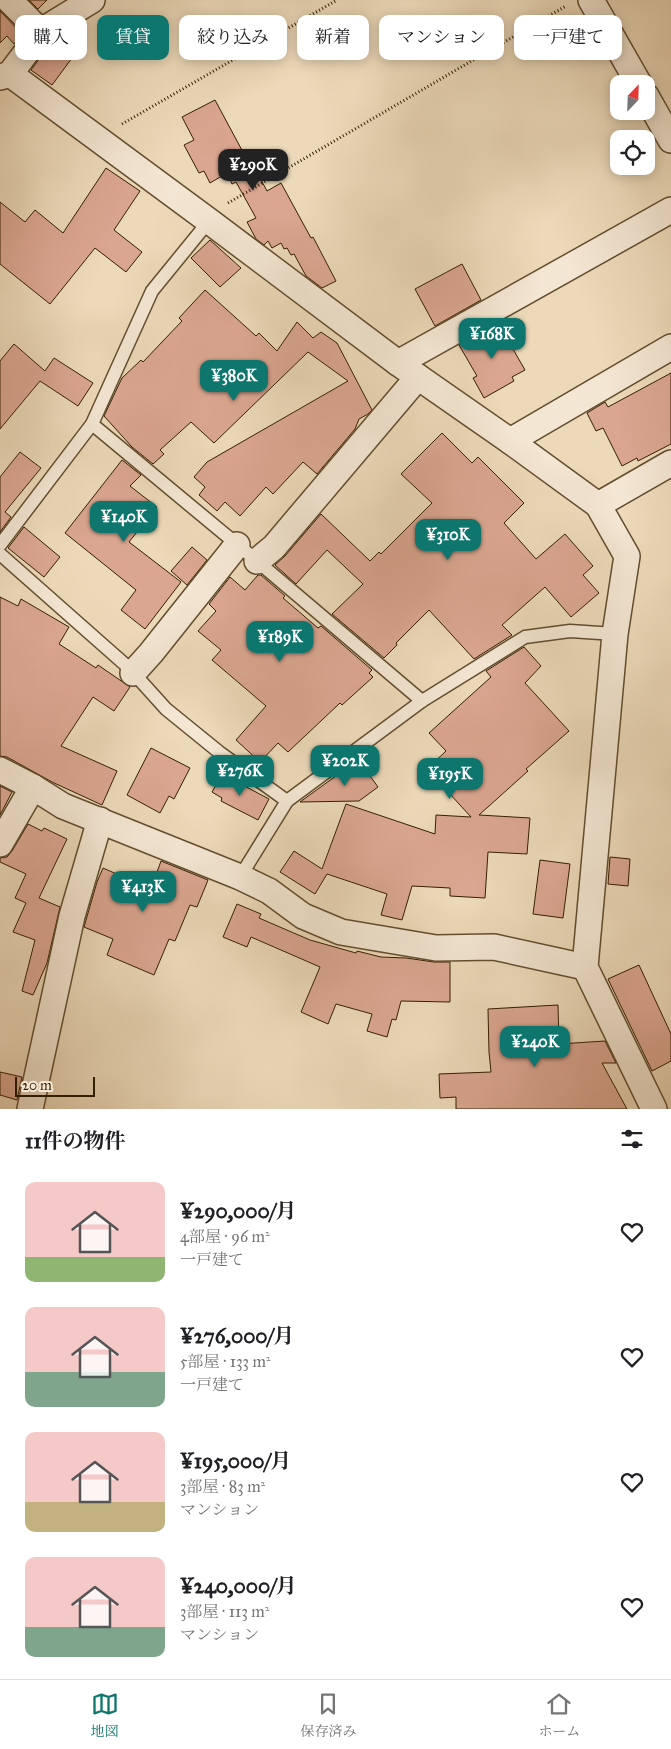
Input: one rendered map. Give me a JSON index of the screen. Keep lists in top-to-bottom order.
{
  "scale_bar": "20 m",
  "north": "top right",
  "page": {
    "chip": [
      "購入",
      "賃貸",
      "絞り込み",
      "新着",
      "マンション",
      "一戸建て"
    ],
    "price": [
      "¥290K",
      "¥168K",
      "¥380K",
      "¥140K",
      "¥310K",
      "¥189K",
      "¥202K",
      "¥276K",
      "¥195K",
      "¥413K",
      "¥240K"
    ],
    "scale": "20 m",
    "heading": "11件の物件",
    "list": [
      {
        "name": "¥290,000/月",
        "note": "4部屋 · 96 m² · 一戸建て"
      },
      {
        "name": "¥276,000/月",
        "note": "5部屋 · 133 m² · 一戸建て"
      },
      {
        "name": "¥195,000/月",
        "note": "3部屋 · 83 m² · マンション"
      },
      {
        "name": "¥240,000/月",
        "note": "3部屋 · 113 m² · マンション"
      }
    ],
    "tabs": ["地図", "保存済み", "ホーム"]
  }
}
